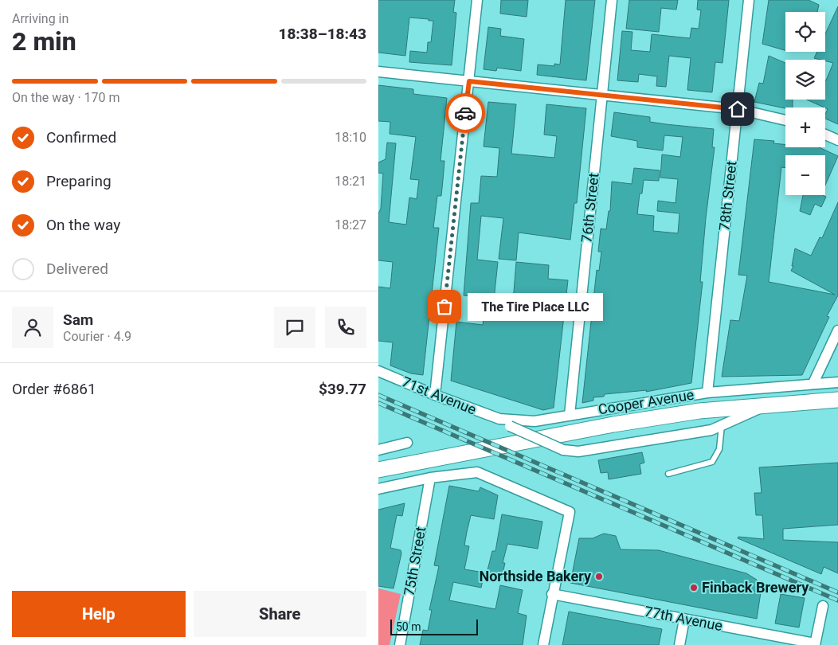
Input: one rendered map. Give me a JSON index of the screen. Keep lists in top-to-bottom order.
{
  "streets": {
    "main road": ["Cooper Avenue"],
    "street": [
      "78th Street",
      "76th Street",
      "71st Avenue",
      "75th Street",
      "77th Avenue"
    ]
  },
  "crossings": [
    ["78th Street", "Cooper Avenue"],
    ["76th Street", "Cooper Avenue"],
    ["71st Avenue", "Cooper Avenue"]
  ],
  "places": ["The Tire Place LLC", "Northside Bakery", "Finback Brewery"],
  "scale_bar": "50 m",
  "page": {
    "heading": ["2 min", "Arriving in", "18:38–18:43"],
    "panel": [
      "Sam",
      "Courier · 4.9",
      "Order #6861",
      "$39.77"
    ],
    "map_buttons": ["+", "−"],
    "bar": "On the way · 170 m",
    "list": [
      ["Confirmed", "18:10"],
      ["Preparing", "18:21"],
      ["On the way", "18:27"],
      "Delivered"
    ],
    "bubble": "The Tire Place LLC",
    "buttons": ["Help", "Share"],
    "scale": "50 m"
  }
}
